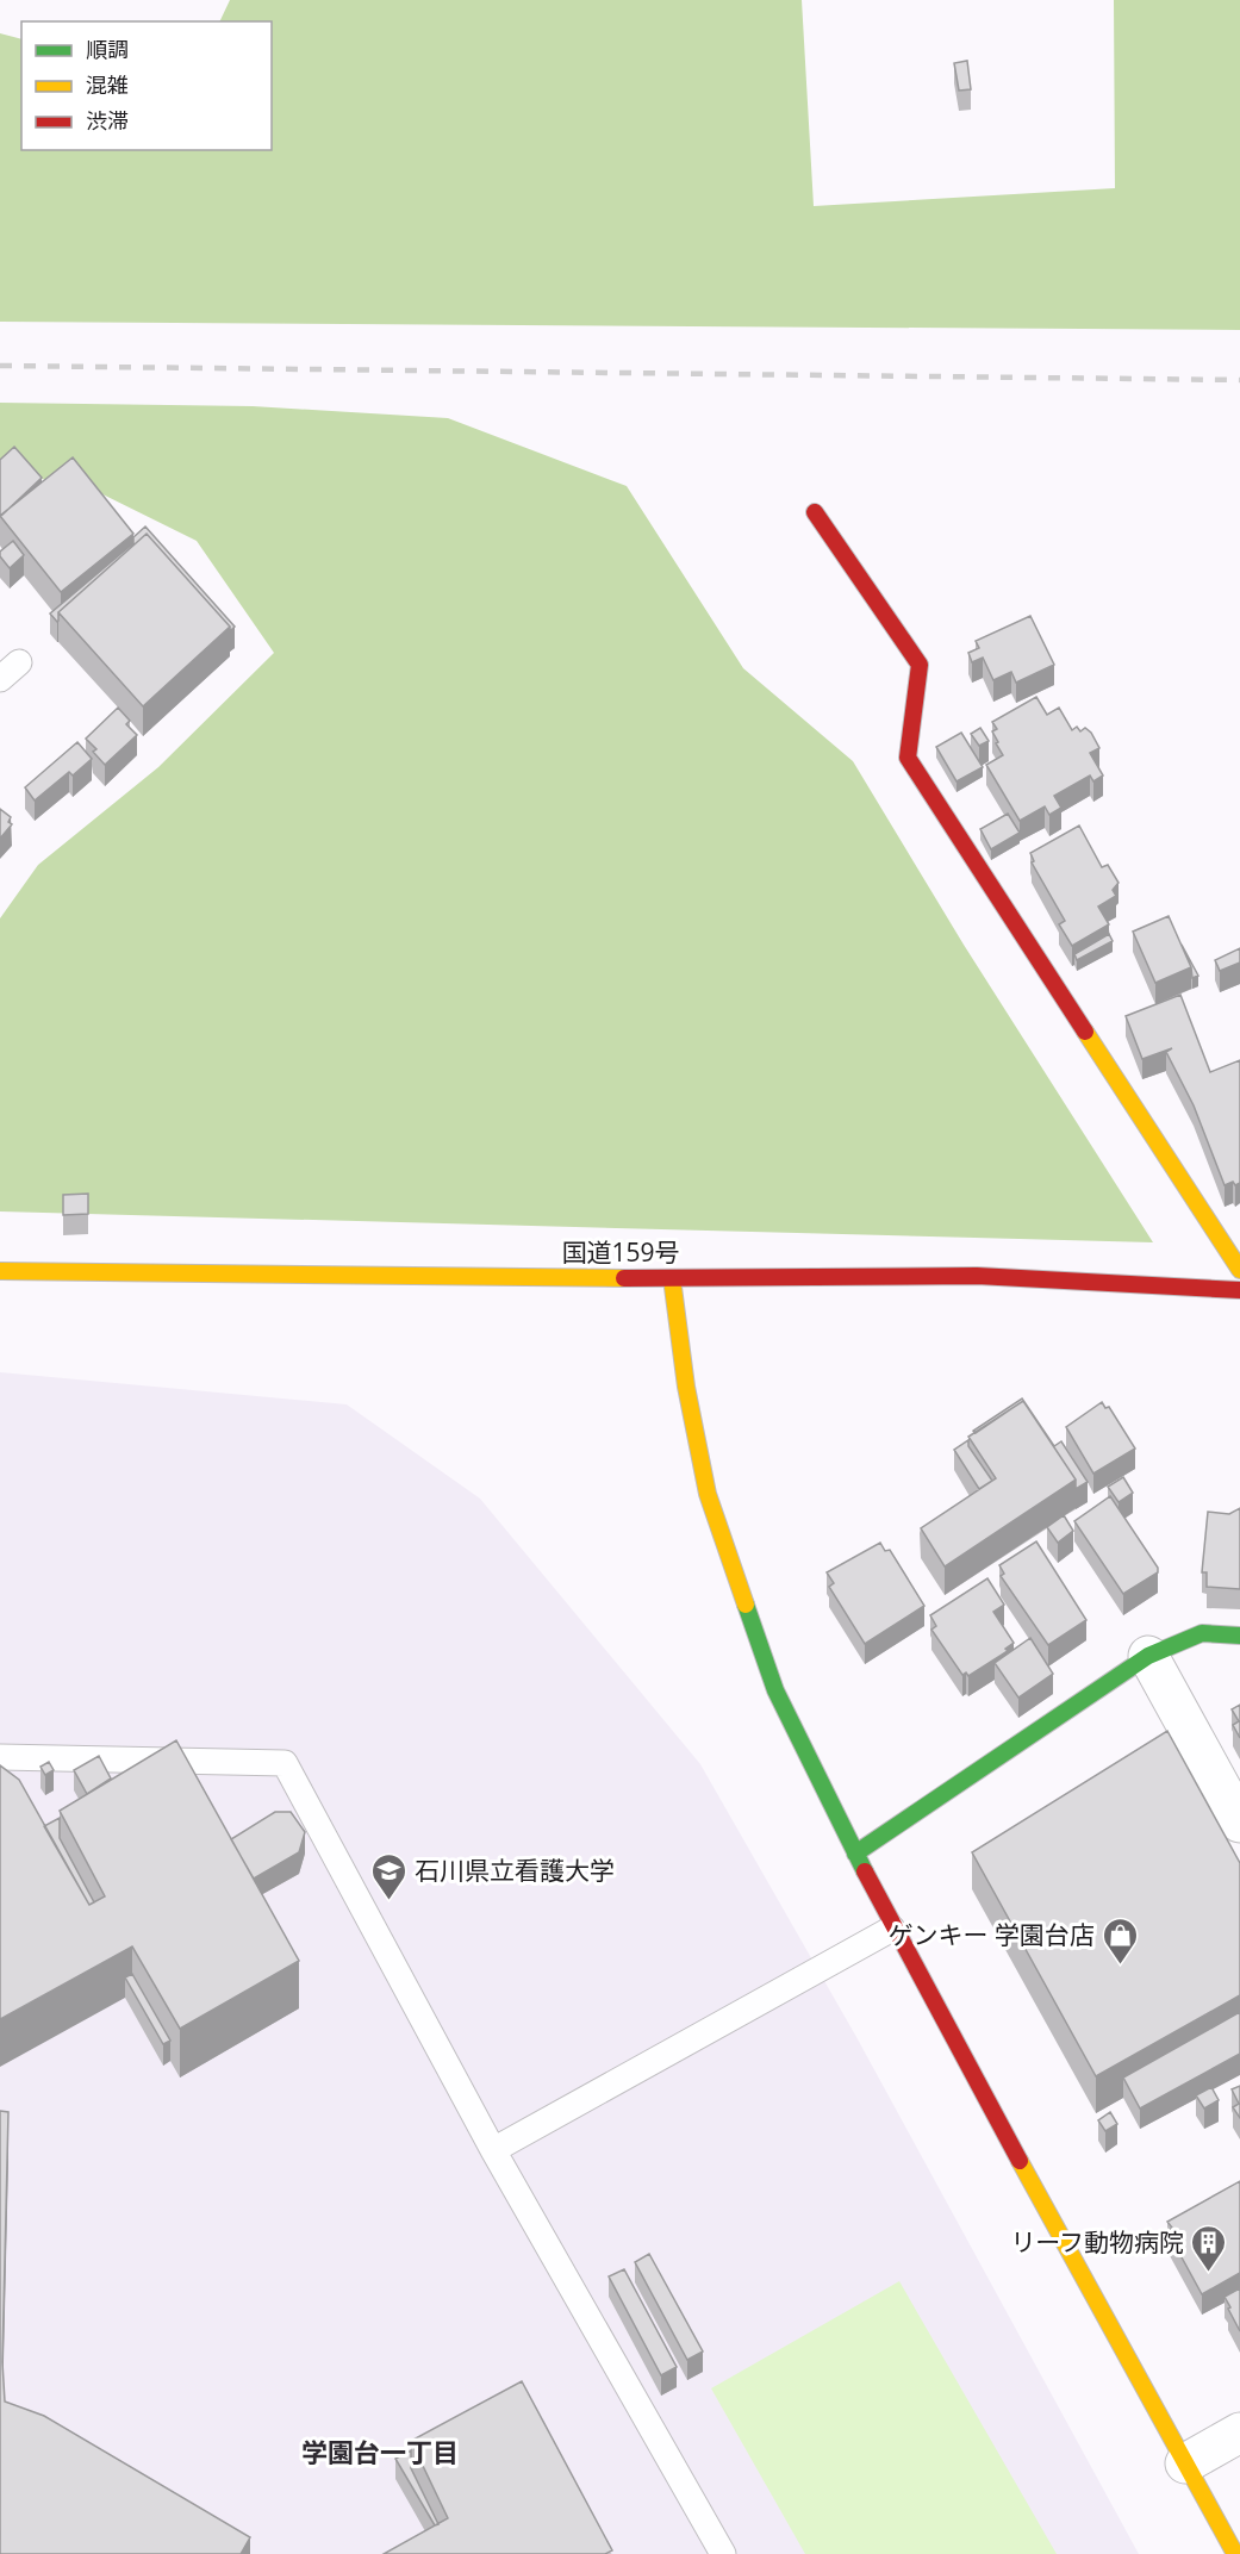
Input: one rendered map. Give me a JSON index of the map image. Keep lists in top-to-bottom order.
{
  "streets": {
    "main road": ["国道159号"]
  },
  "districts": ["学園台一丁目"],
  "places": {
    "school or university": ["石川県立看護大学"],
    "shop": ["ゲンキー 学園台店"],
    "building": ["リーフ動物病院"]
  },
  "legend": ["順調", "混雑", "渋滞"]
}
